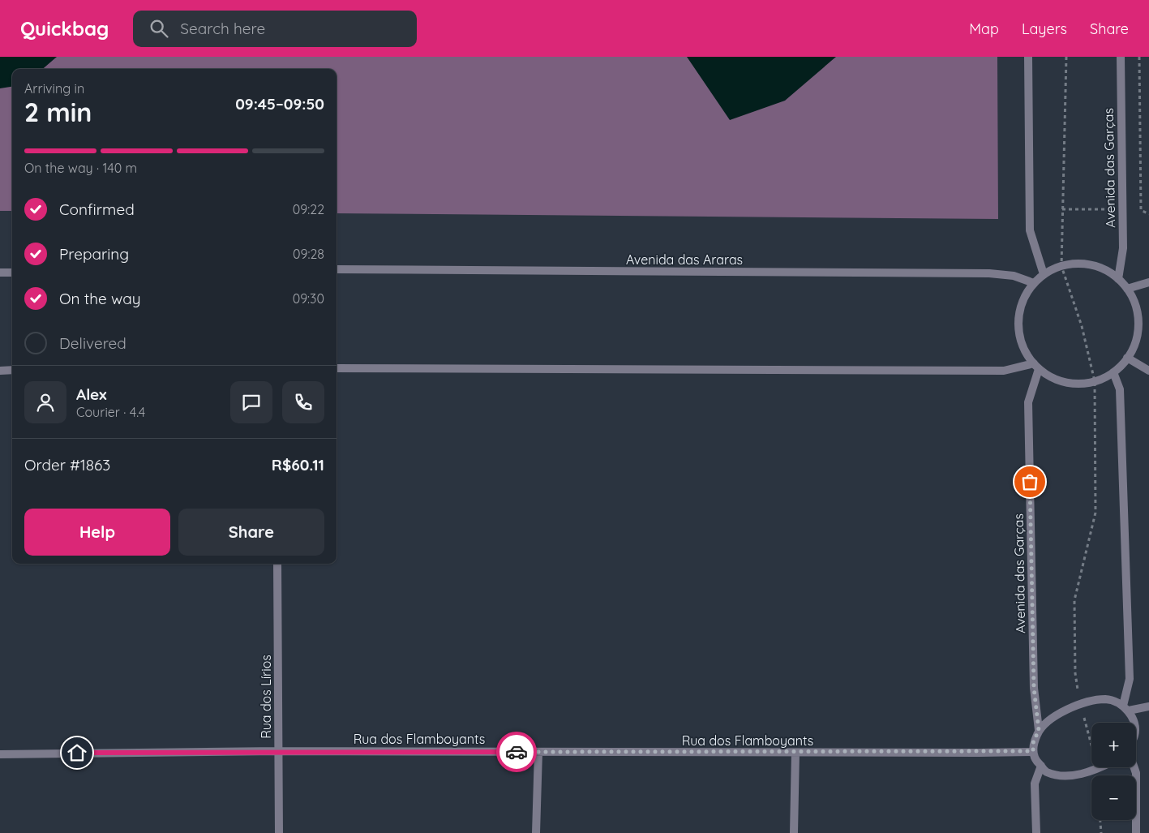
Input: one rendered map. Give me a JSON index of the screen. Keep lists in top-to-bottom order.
{
  "streets": {
    "street": [
      "Avenida das Garças",
      "Avenida das Araras",
      "Rua dos Lírios",
      "Rua dos Flamboyants"
    ]
  },
  "crossings": [
    ["Rua dos Lírios", "Rua dos Flamboyants"]
  ],
  "page": {
    "header": "Quickbag",
    "search": "Search here",
    "nav": ["Map", "Layers", "Share"],
    "heading": ["2 min", "Arriving in", "09:45–09:50"],
    "panel": [
      "Alex",
      "Courier · 4.4",
      "Order #1863",
      "R$60.11"
    ],
    "bar": "On the way · 140 m",
    "list": [
      ["Confirmed", "09:22"],
      ["Preparing", "09:28"],
      ["On the way", "09:30"],
      "Delivered"
    ],
    "buttons": ["Help", "Share"],
    "map_buttons": ["+", "−"]
  }
}
